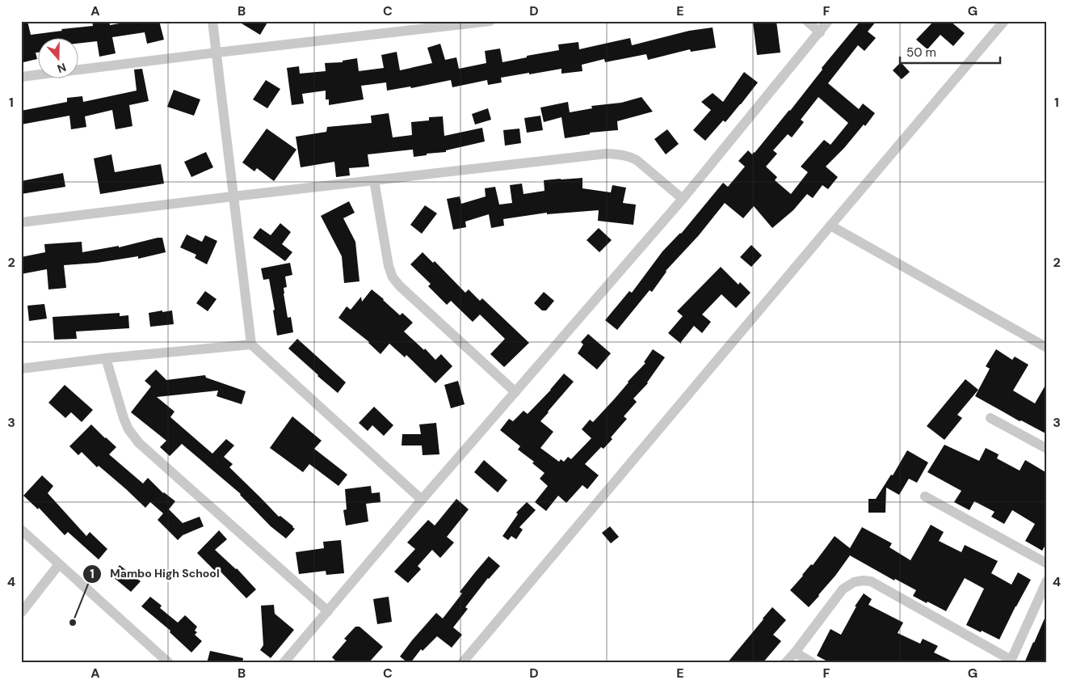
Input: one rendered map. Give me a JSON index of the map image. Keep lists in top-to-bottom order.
{
  "places": ["Mambo High School"],
  "scale_bar": "50 m",
  "north": "bottom",
  "grid": {
    "columns": [
      "A",
      "B",
      "C",
      "D",
      "E",
      "F",
      "G"
    ],
    "rows": [
      "1",
      "2",
      "3",
      "4"
    ]
  }
}
